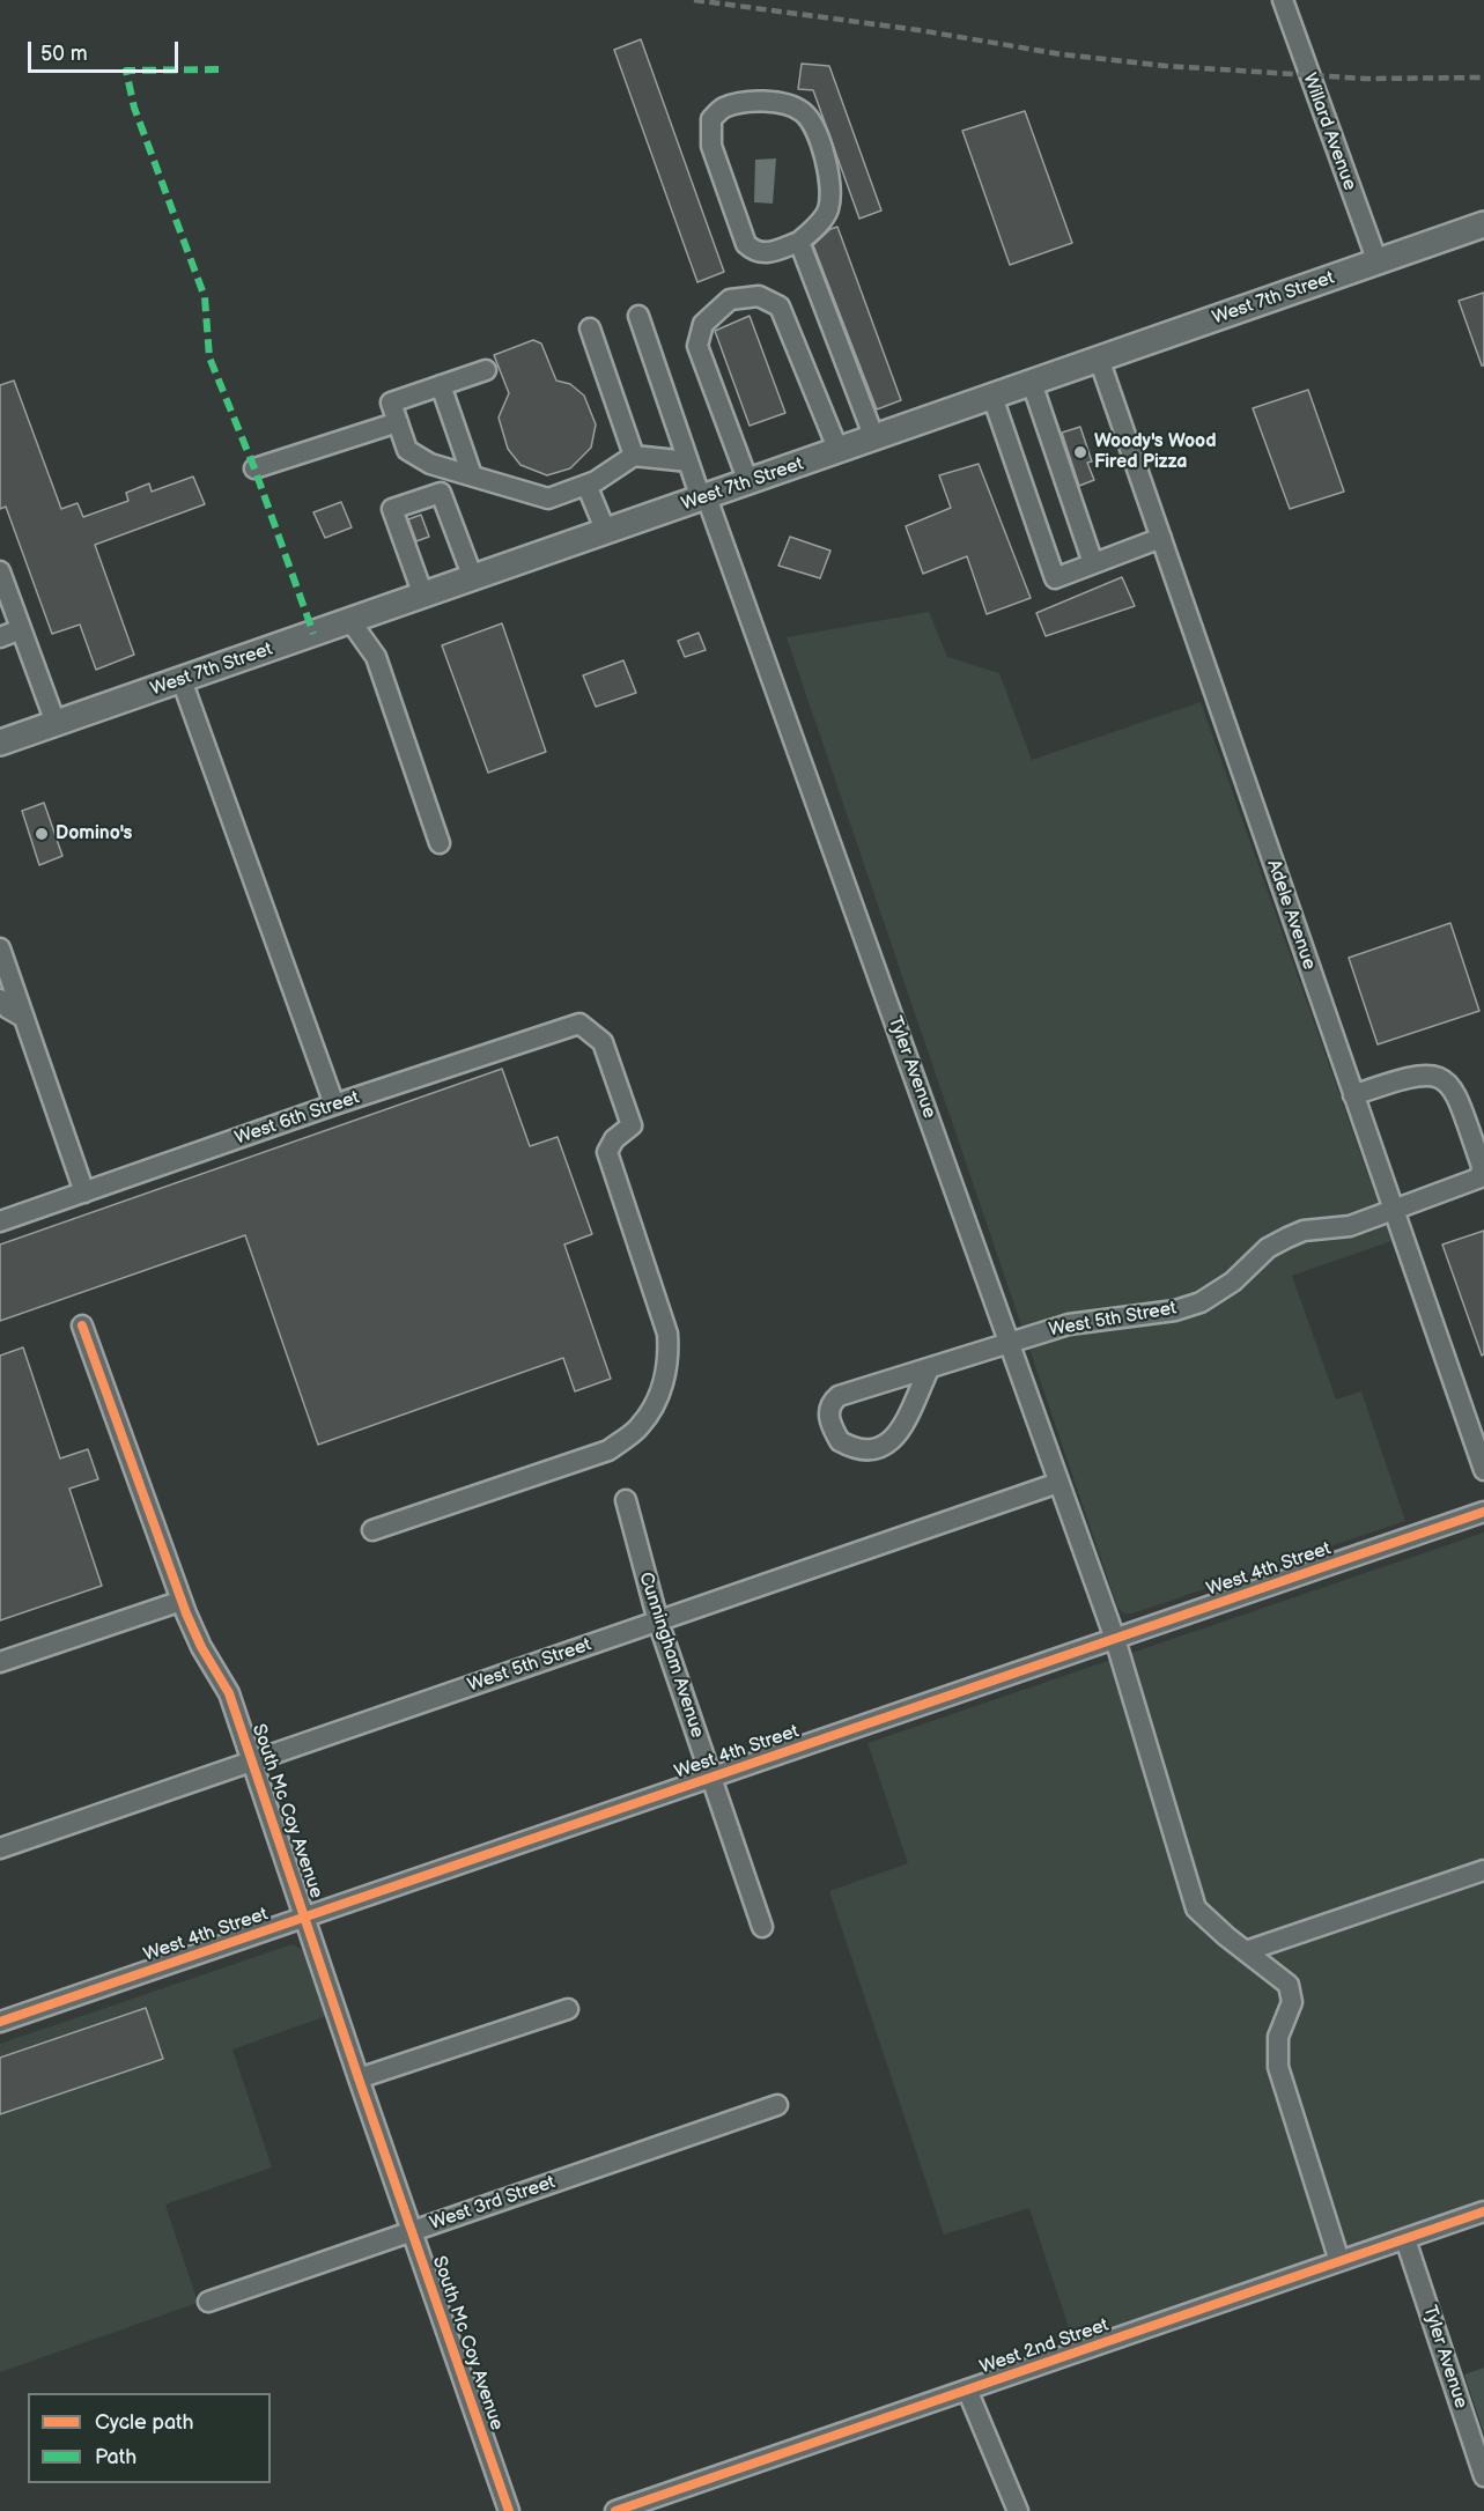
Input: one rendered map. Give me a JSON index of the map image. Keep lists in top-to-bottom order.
{
  "streets": {
    "main road": ["West 7th Street"],
    "street": [
      "Willard Avenue",
      "Adele Avenue",
      "Tyler Avenue",
      "West 6th Street",
      "West 5th Street",
      "West 4th Street",
      "Cunningham Avenue",
      "South Mc Coy Avenue",
      "West 3rd Street",
      "West 2nd Street"
    ]
  },
  "crossings": [
    ["Willard Avenue", "West 7th Street"],
    ["West 7th Street", "Adele Avenue"],
    ["West 7th Street", "Tyler Avenue"],
    ["Adele Avenue", "West 5th Street"],
    ["Tyler Avenue", "West 5th Street"],
    ["Tyler Avenue", "West 4th Street"],
    ["Tyler Avenue", "West 2nd Street"],
    ["West 5th Street", "Cunningham Avenue"],
    ["West 5th Street", "South Mc Coy Avenue"],
    ["West 4th Street", "Cunningham Avenue"],
    ["West 4th Street", "South Mc Coy Avenue"],
    ["South Mc Coy Avenue", "West 3rd Street"]
  ],
  "places": ["Woody's Wood Fired Pizza", "Domino's"],
  "legend": ["Cycle path", "Path"],
  "scale_bar": "50 m"
}
